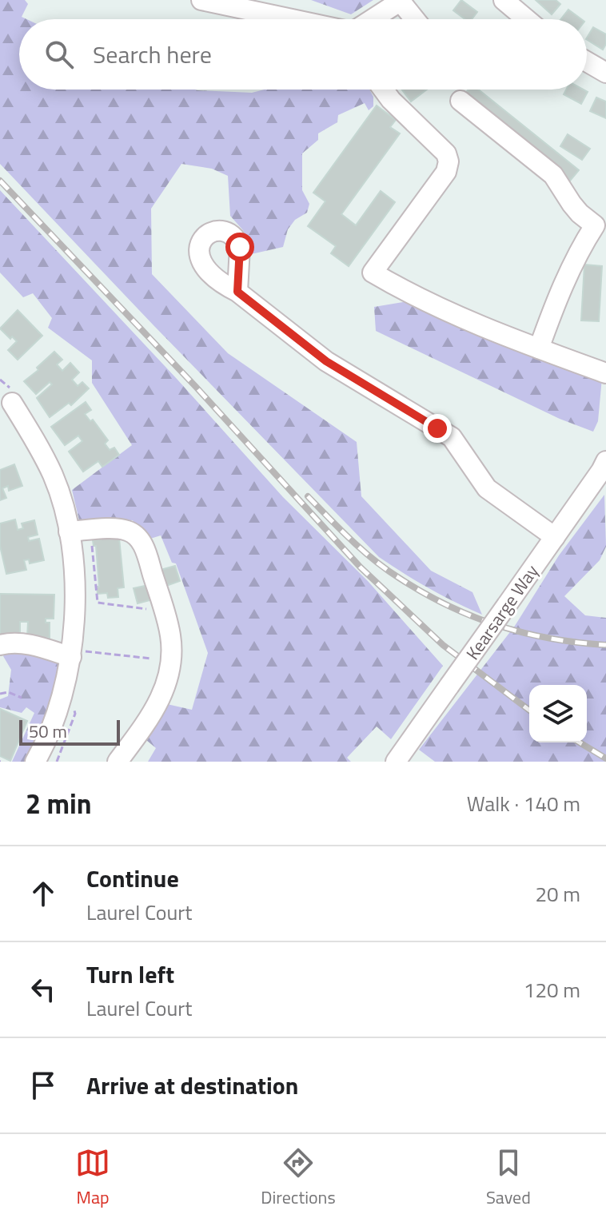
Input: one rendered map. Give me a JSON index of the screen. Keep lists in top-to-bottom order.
{
  "streets": {
    "street": ["Kearsarge Way"]
  },
  "scale_bar": "50 m",
  "page": {
    "search": "Search here",
    "scale": "50 m",
    "heading": ["2 min", "Walk · 140 m"],
    "list": [
      ["Continue", "Laurel Court", "20 m"],
      ["Turn left", "Laurel Court", "120 m"],
      "Arrive at destination"
    ],
    "nav": ["Map", "Directions", "Saved"]
  }
}
